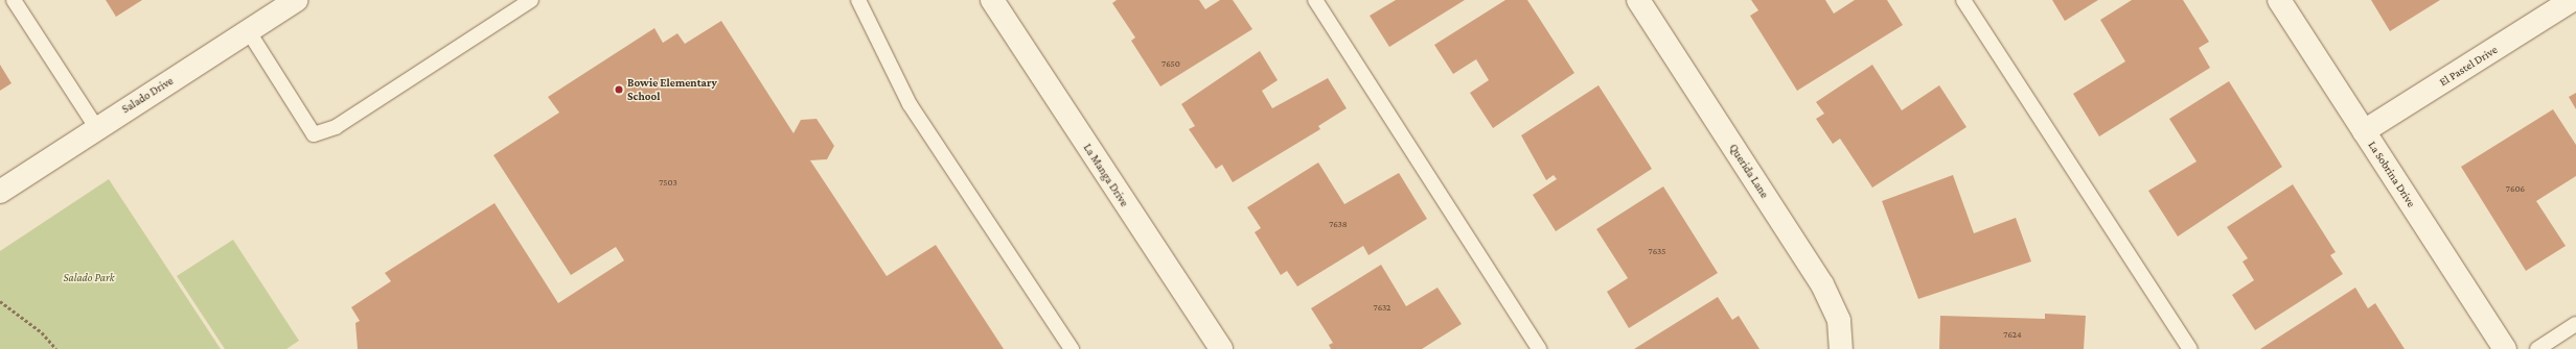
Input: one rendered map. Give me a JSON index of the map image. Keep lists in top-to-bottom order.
{
  "streets": {
    "street": [
      "El Pastel Drive",
      "Salado Drive",
      "Querida Lane",
      "La Sobrina Drive",
      "La Manga Drive"
    ]
  },
  "crossings": [
    ["El Pastel Drive", "La Sobrina Drive"]
  ],
  "parks": ["Salado Park"],
  "places": ["Bowie Elementary School"],
  "house_numbers": [
    "7650",
    "7503",
    "7606",
    "7638",
    "7635",
    "7632",
    "7624"
  ]
}
